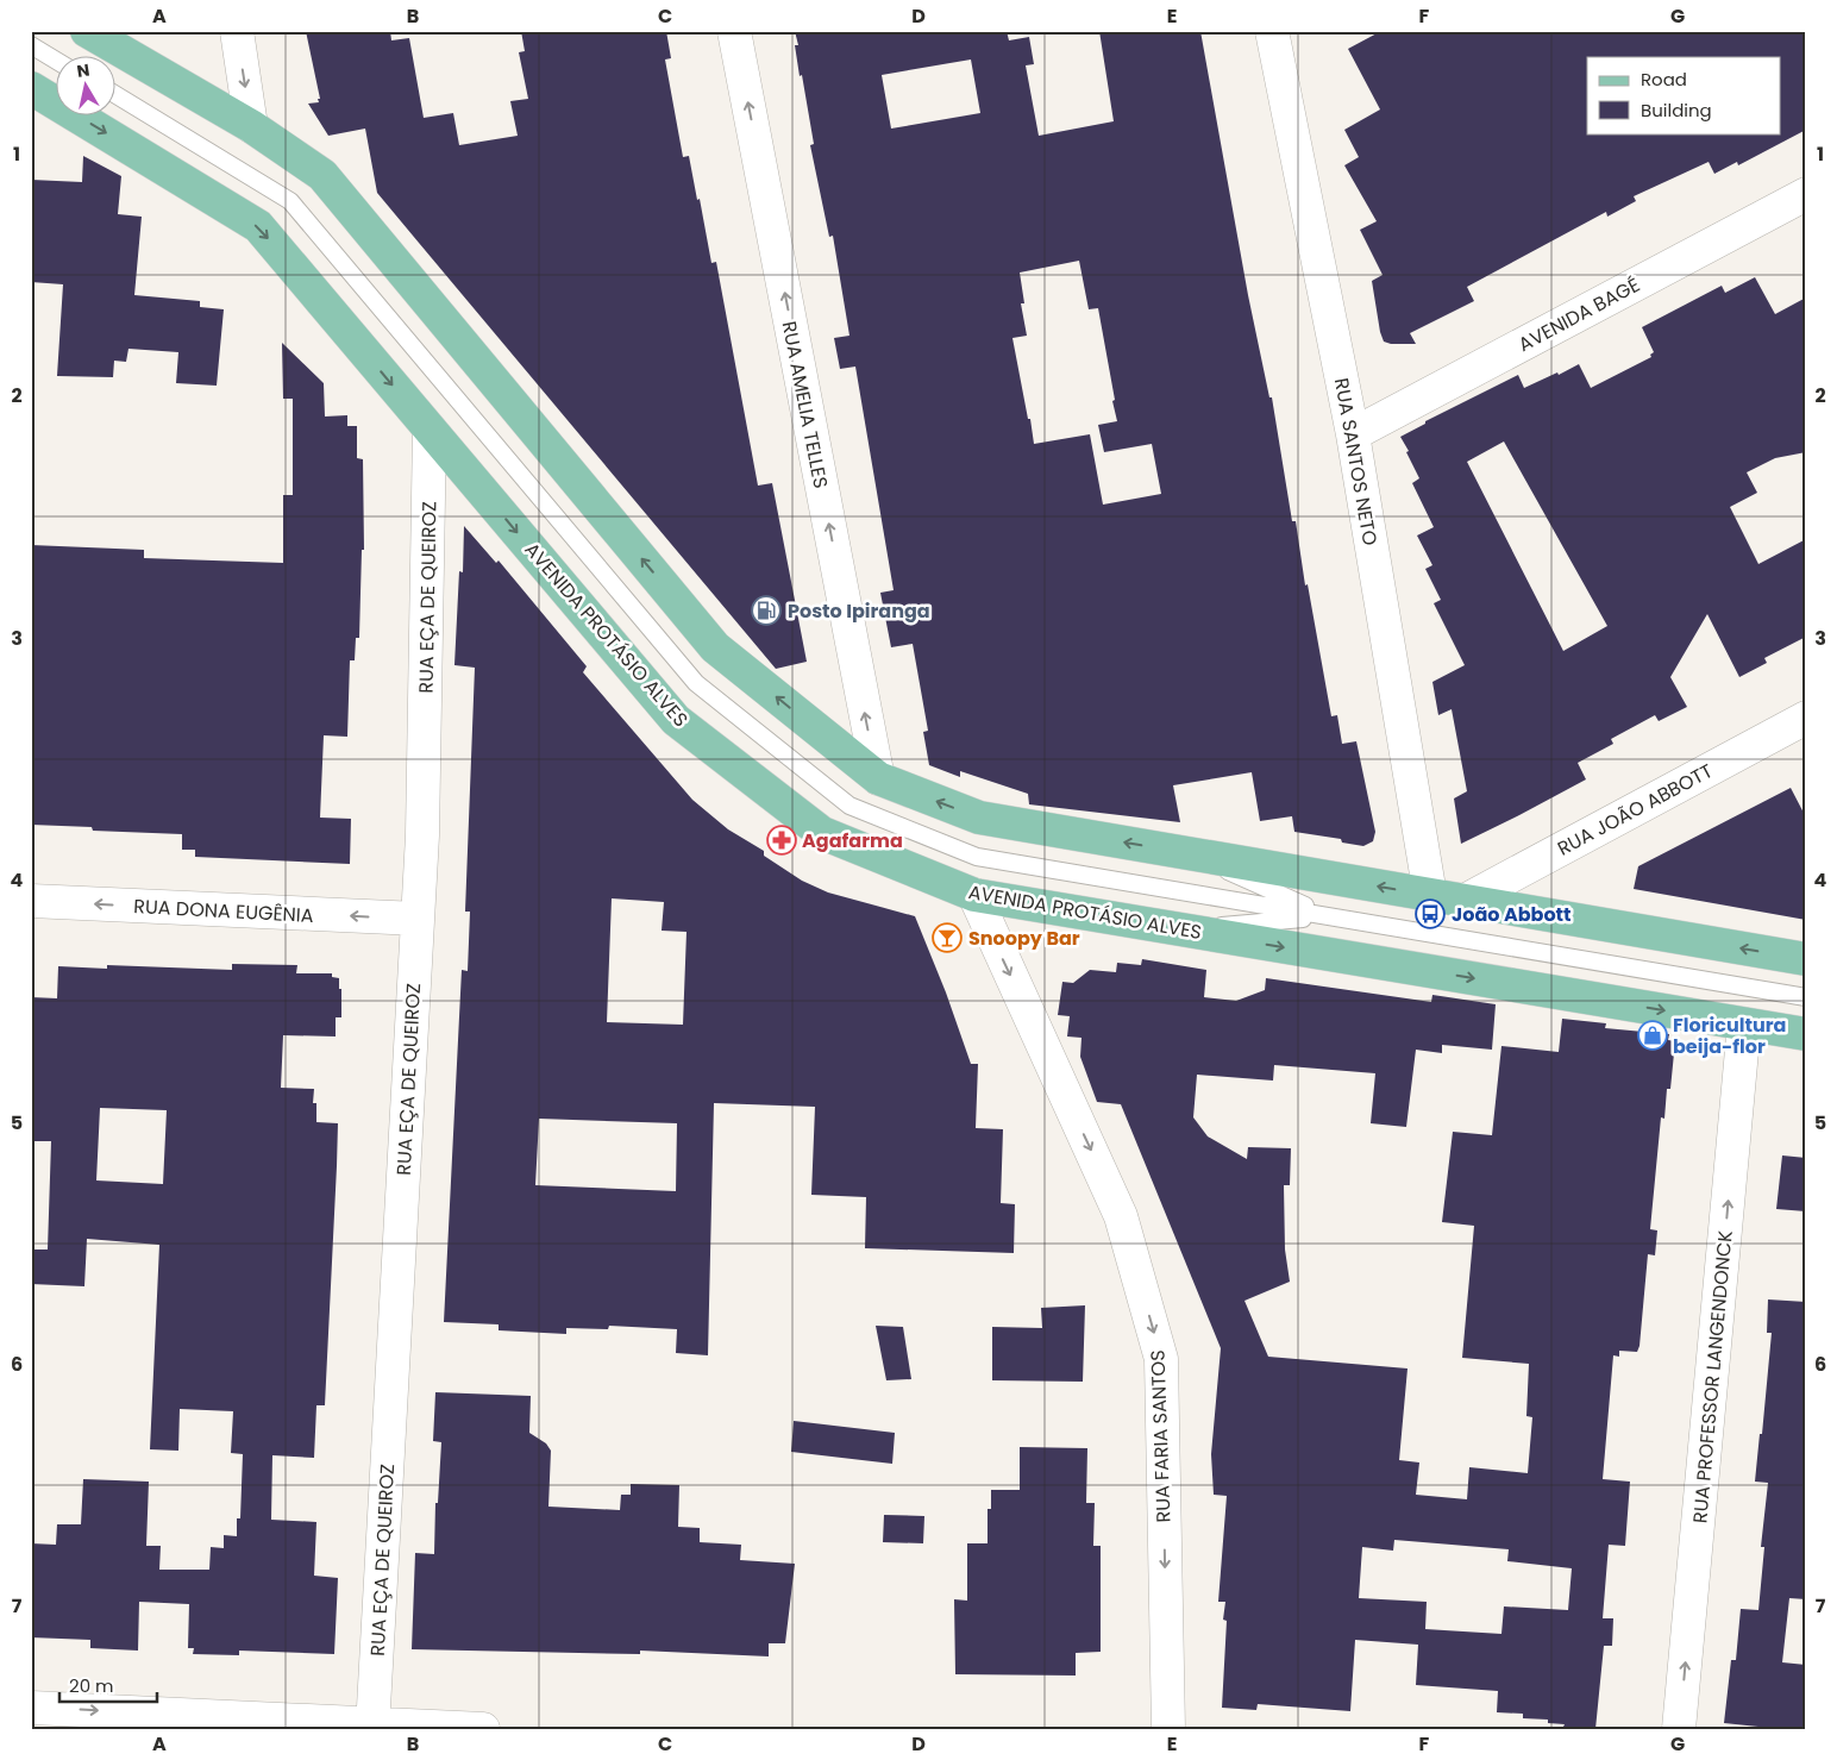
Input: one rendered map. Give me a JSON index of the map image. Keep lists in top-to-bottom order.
{
  "streets": {
    "main road": ["AVENIDA PROTÁSIO ALVES"],
    "street": [
      "AVENIDA BAGÉ",
      "RUA AMELIA TELLES",
      "RUA SANTOS NETO",
      "RUA EÇA DE QUEIROZ",
      "RUA JOÃO ABBOTT",
      "RUA DONA EUGÊNIA",
      "RUA PROFESSOR LANGENDONCK",
      "RUA FARIA SANTOS"
    ]
  },
  "crossings": [
    ["AVENIDA BAGÉ", "RUA SANTOS NETO"],
    ["RUA EÇA DE QUEIROZ", "AVENIDA PROTÁSIO ALVES"],
    ["RUA EÇA DE QUEIROZ", "RUA DONA EUGÊNIA"],
    ["AVENIDA PROTÁSIO ALVES", "RUA PROFESSOR LANGENDONCK"],
    ["AVENIDA PROTÁSIO ALVES", "RUA FARIA SANTOS"]
  ],
  "one_way": [
    "RUA AMELIA TELLES",
    "RUA DONA EUGÊNIA",
    "RUA PROFESSOR LANGENDONCK",
    "RUA FARIA SANTOS"
  ],
  "places": {
    "fuel station": ["Posto Ipiranga"],
    "pharmacy": ["Agafarma"],
    "bus stop": ["João Abbott"],
    "bar": ["Snoopy Bar"],
    "shop": ["Floricultura beija-flor"]
  },
  "legend": ["Road", "Building"],
  "scale_bar": "20 m",
  "north": "top",
  "grid": {
    "columns": [
      "A",
      "B",
      "C",
      "D",
      "E",
      "F",
      "G"
    ],
    "rows": [
      "1",
      "2",
      "3",
      "4",
      "5",
      "6",
      "7"
    ]
  }
}
